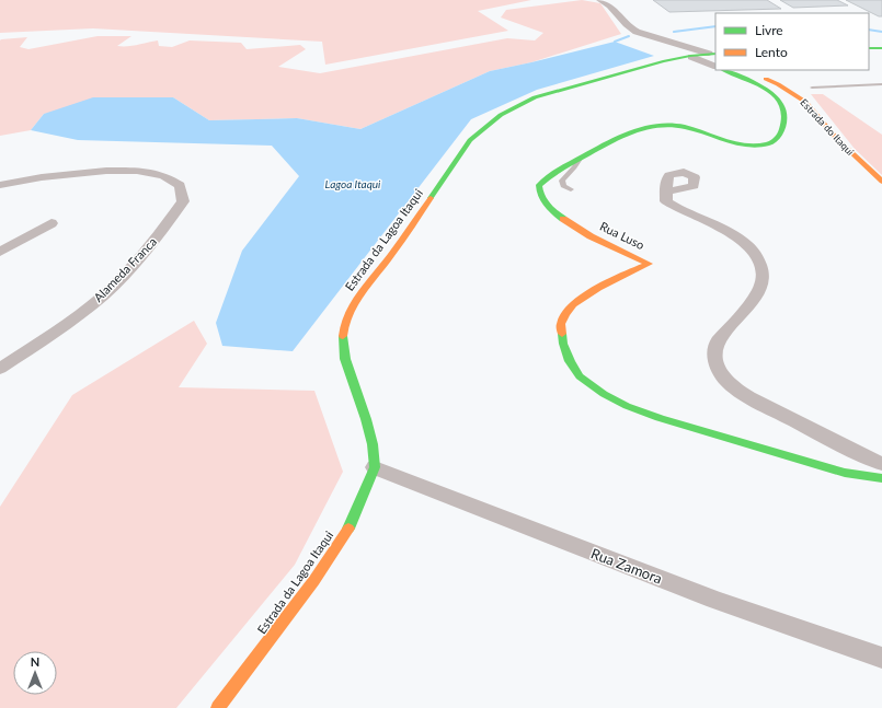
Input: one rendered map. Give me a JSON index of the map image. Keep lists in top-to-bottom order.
{
  "streets": {
    "street": [
      "Estrada do Itaqui",
      "Rua Luso",
      "Estrada da Lagoa Itaqui",
      "Alameda Franca",
      "Rua Zamora"
    ]
  },
  "crossings": [
    ["Estrada da Lagoa Itaqui", "Rua Zamora"]
  ],
  "water": ["Lagoa Itaqui"],
  "legend": ["Livre", "Lento"],
  "north": "top"
}
